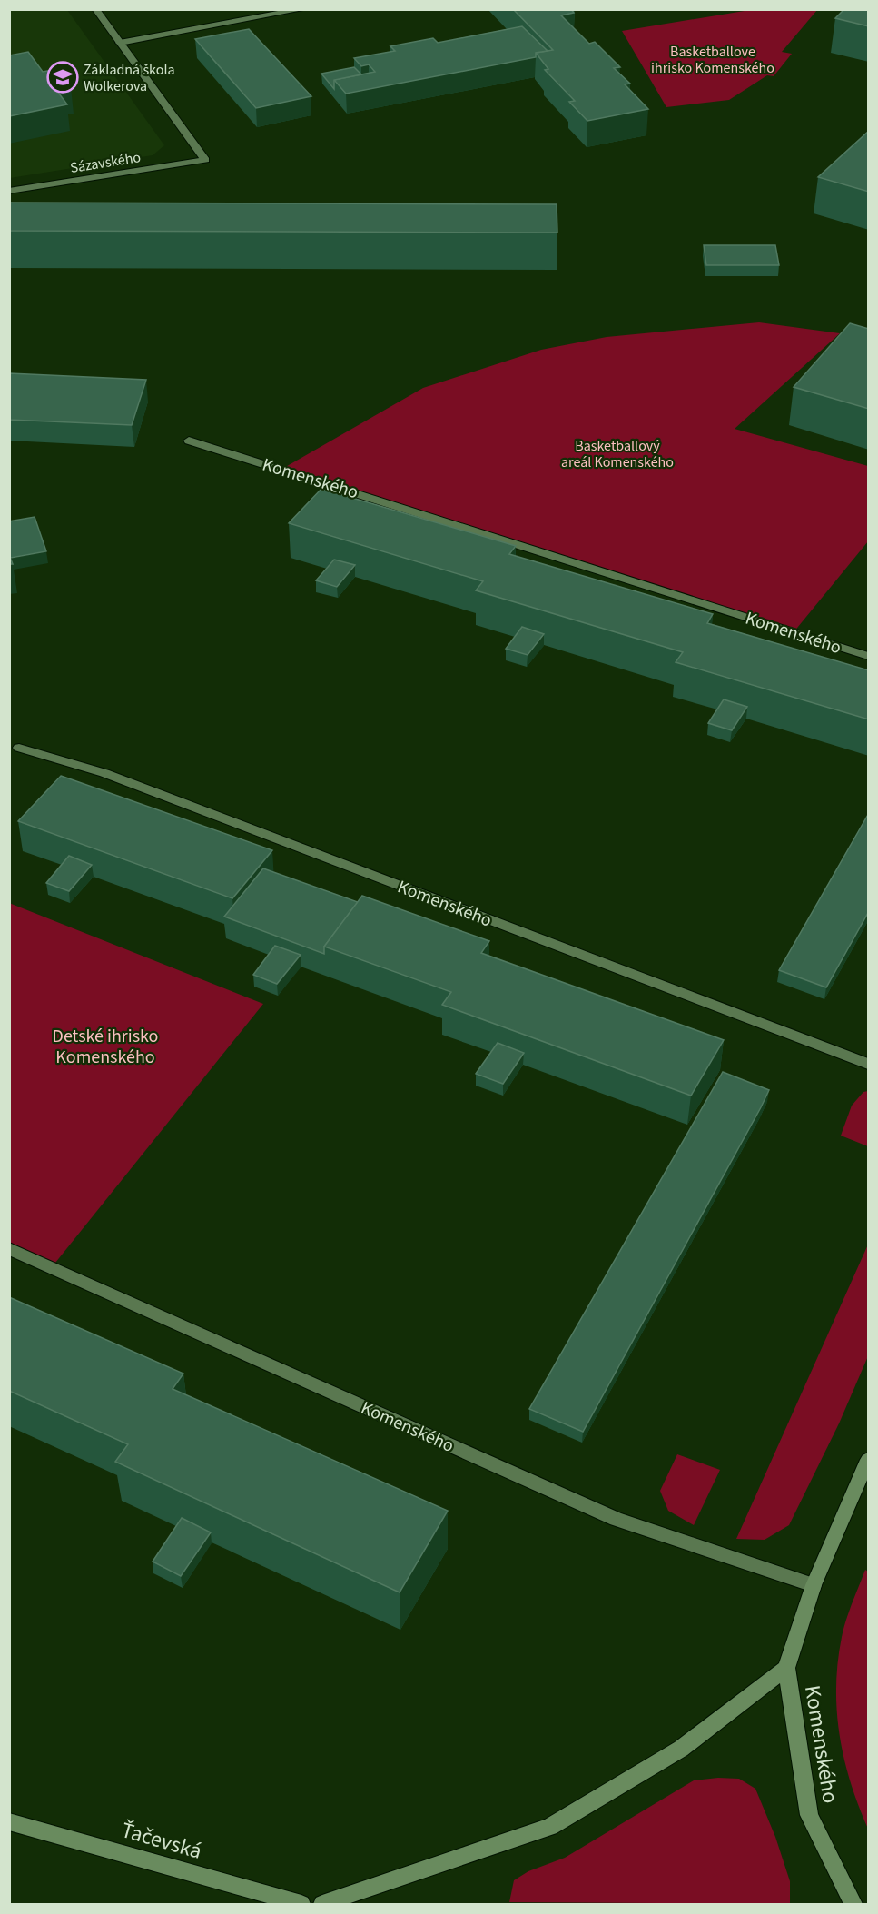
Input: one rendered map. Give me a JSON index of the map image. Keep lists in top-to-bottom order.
{
  "streets": {
    "street": ["Sázavského", "Komenského", "Ťačevská"]
  },
  "parks": ["Basketballove ihrisko Komenského", "Basketballový areál Komenského", "Detské ihrisko Komenského"],
  "places": {
    "school or university": ["Základná škola Wolkerova"]
  }
}
